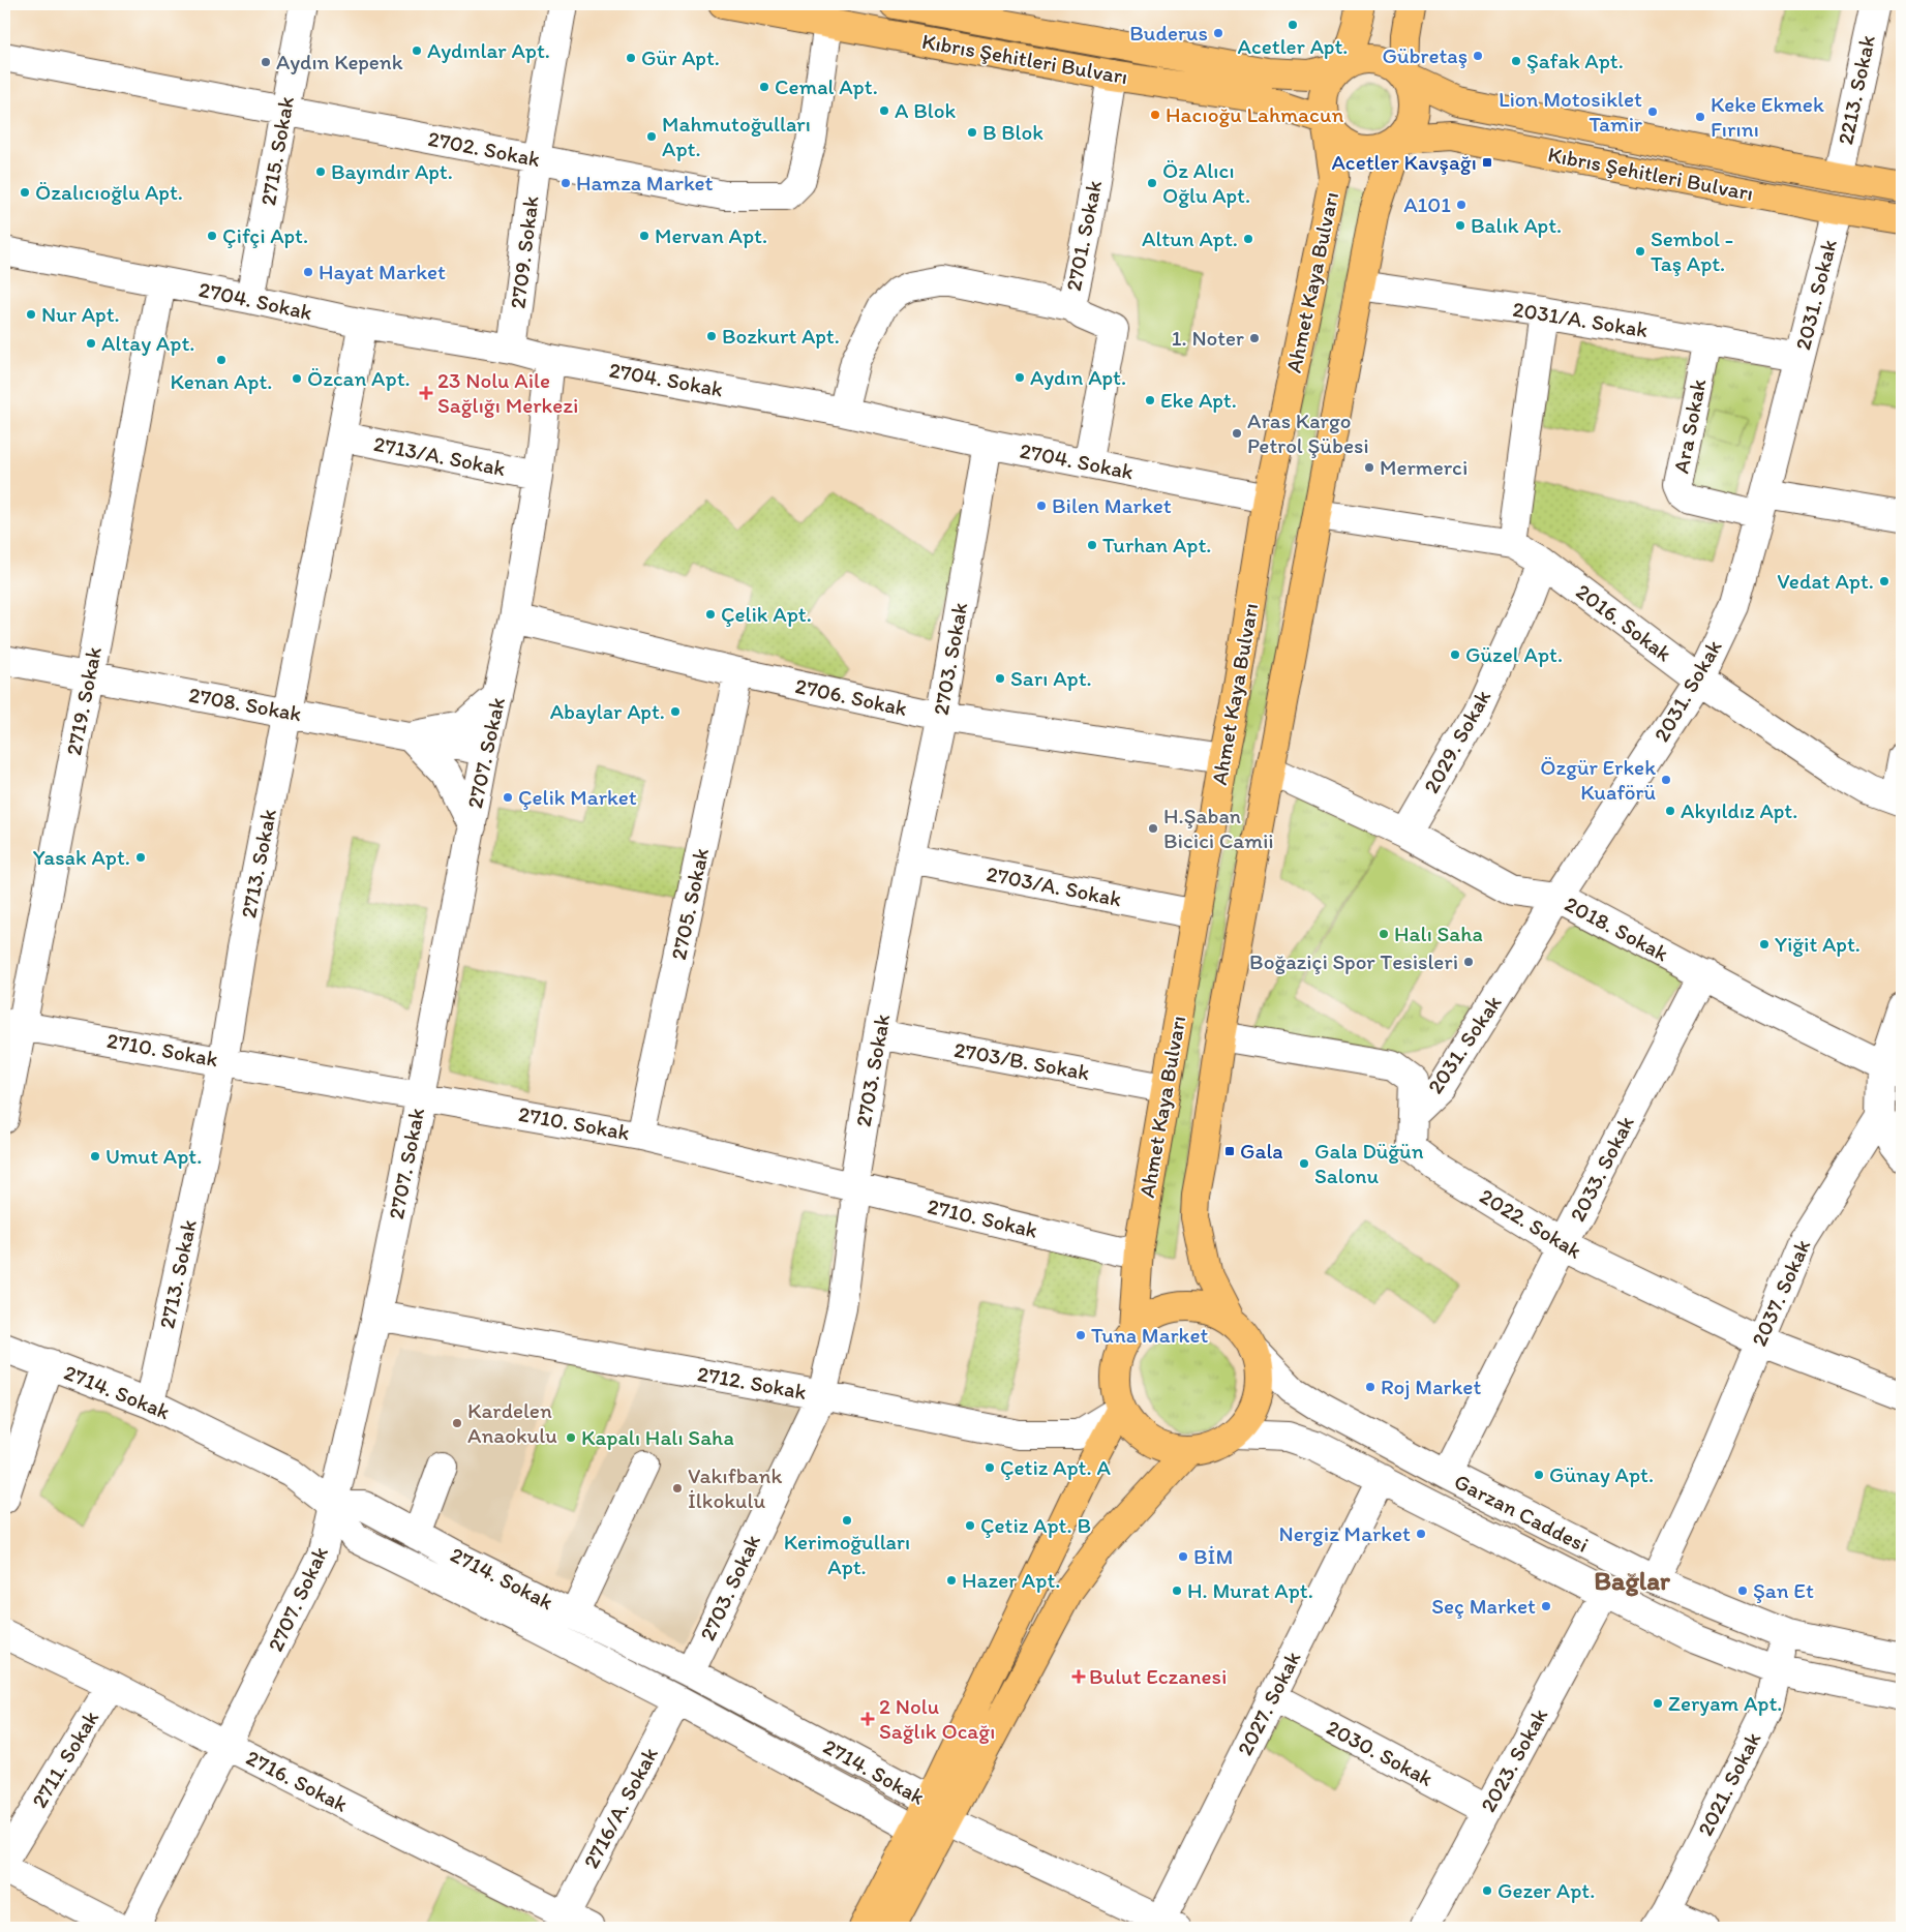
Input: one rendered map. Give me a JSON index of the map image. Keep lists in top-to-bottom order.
{
  "streets": {
    "main road": ["Kıbrıs Şehitleri Bulvarı", "Ahmet Kaya Bulvarı"],
    "street": [
      "2213. Sokak",
      "2702. Sokak",
      "2715. Sokak",
      "2701. Sokak",
      "2709. Sokak",
      "2031. Sokak",
      "2704. Sokak",
      "2031/A. Sokak",
      "Ara Sokak",
      "2713/A. Sokak",
      "2016. Sokak",
      "2703. Sokak",
      "2706. Sokak",
      "2719. Sokak",
      "2708. Sokak",
      "2029. Sokak",
      "2707. Sokak",
      "2713. Sokak",
      "2703/A. Sokak",
      "2705. Sokak",
      "2018. Sokak",
      "2710. Sokak",
      "2703/B. Sokak",
      "2033. Sokak",
      "2022. Sokak",
      "2037. Sokak",
      "2712. Sokak",
      "2714. Sokak",
      "Garzan Caddesi",
      "2027. Sokak",
      "2030. Sokak",
      "2711. Sokak",
      "2023. Sokak",
      "2716. Sokak",
      "2021. Sokak",
      "2716/A. Sokak"
    ]
  },
  "crossings": [
    ["Kıbrıs Şehitleri Bulvarı", "2213. Sokak"],
    ["Kıbrıs Şehitleri Bulvarı", "2702. Sokak"],
    ["Kıbrıs Şehitleri Bulvarı", "2701. Sokak"],
    ["Kıbrıs Şehitleri Bulvarı", "Ahmet Kaya Bulvarı"],
    ["Kıbrıs Şehitleri Bulvarı", "2031. Sokak"],
    ["2702. Sokak", "2715. Sokak"],
    ["2702. Sokak", "2709. Sokak"],
    ["2715. Sokak", "2704. Sokak"],
    ["2701. Sokak", "2704. Sokak"],
    ["2709. Sokak", "2704. Sokak"],
    ["Ahmet Kaya Bulvarı", "2704. Sokak"],
    ["Ahmet Kaya Bulvarı", "2031/A. Sokak"],
    ["Ahmet Kaya Bulvarı", "2016. Sokak"],
    ["Ahmet Kaya Bulvarı", "2706. Sokak"],
    ["Ahmet Kaya Bulvarı", "2703/A. Sokak"],
    ["Ahmet Kaya Bulvarı", "2018. Sokak"],
    ["Ahmet Kaya Bulvarı", "2710. Sokak"],
    ["Ahmet Kaya Bulvarı", "2703/B. Sokak"],
    ["Ahmet Kaya Bulvarı", "2022. Sokak"],
    ["Ahmet Kaya Bulvarı", "2712. Sokak"],
    ["Ahmet Kaya Bulvarı", "Garzan Caddesi"],
    ["2031. Sokak", "2031/A. Sokak"],
    ["2031. Sokak", "Ara Sokak"],
    ["2031. Sokak", "2016. Sokak"],
    ["2031. Sokak", "2018. Sokak"],
    ["2031. Sokak", "2022. Sokak"],
    ["2704. Sokak", "2703. Sokak"],
    ["2704. Sokak", "2719. Sokak"],
    ["2704. Sokak", "2707. Sokak"],
    ["2704. Sokak", "2713. Sokak"],
    ["2031/A. Sokak", "Ara Sokak"],
    ["2713/A. Sokak", "2707. Sokak"],
    ["2713/A. Sokak", "2713. Sokak"],
    ["2016. Sokak", "2029. Sokak"],
    ["2703. Sokak", "2706. Sokak"],
    ["2703. Sokak", "2703/A. Sokak"],
    ["2703. Sokak", "2710. Sokak"],
    ["2703. Sokak", "2703/B. Sokak"],
    ["2703. Sokak", "2712. Sokak"],
    ["2703. Sokak", "2714. Sokak"],
    ["2706. Sokak", "2707. Sokak"],
    ["2706. Sokak", "2705. Sokak"],
    ["2719. Sokak", "2708. Sokak"],
    ["2719. Sokak", "2710. Sokak"],
    ["2708. Sokak", "2707. Sokak"],
    ["2708. Sokak", "2713. Sokak"],
    ["2029. Sokak", "2018. Sokak"],
    ["2707. Sokak", "2710. Sokak"],
    ["2707. Sokak", "2712. Sokak"],
    ["2707. Sokak", "2714. Sokak"],
    ["2707. Sokak", "2716. Sokak"],
    ["2713. Sokak", "2710. Sokak"],
    ["2713. Sokak", "2714. Sokak"],
    ["2705. Sokak", "2710. Sokak"],
    ["2018. Sokak", "2033. Sokak"],
    ["2033. Sokak", "2022. Sokak"],
    ["2033. Sokak", "Garzan Caddesi"],
    ["2022. Sokak", "2037. Sokak"],
    ["2037. Sokak", "Garzan Caddesi"],
    ["2712. Sokak", "Garzan Caddesi"],
    ["2714. Sokak", "2716/A. Sokak"],
    ["Garzan Caddesi", "2027. Sokak"],
    ["Garzan Caddesi", "2023. Sokak"],
    ["Garzan Caddesi", "2021. Sokak"],
    ["2027. Sokak", "2030. Sokak"],
    ["2030. Sokak", "2023. Sokak"],
    ["2711. Sokak", "2716. Sokak"],
    ["2716. Sokak", "2716/A. Sokak"]
  ],
  "districts": ["Bağlar"],
  "places": {
    "other": [
      "Acetler Apt.",
      "Buderus",
      "Aydınlar Apt.",
      "Gübretaş",
      "Gür Apt.",
      "Şafak Apt.",
      "Aydın Kepenk",
      "Cemal Apt.",
      "A Blok",
      "Lion Motosiklet Tamir",
      "Hacıoğu Lahmacun",
      "Keke Ekmek Fırını",
      "B Blok",
      "Mahmutoğulları Apt.",
      "Bayındır Apt.",
      "Hamza Market",
      "Öz Alıcı Oğlu Apt.",
      "Özalıcıoğlu Apt.",
      "A101",
      "Balık Apt.",
      "Çifçi Apt.",
      "Mervan Apt.",
      "Altun Apt.",
      "Sembol - Taş Apt.",
      "Hayat Market",
      "Nur Apt.",
      "Bozkurt Apt.",
      "1. Noter",
      "Altay Apt.",
      "Kenan Apt.",
      "Aydın Apt.",
      "Özcan Apt.",
      "Eke Apt.",
      "Aras Kargo Petrol Şübesi",
      "Mermerci",
      "Bilen Market",
      "Turhan Apt.",
      "Vedat Apt.",
      "Çelik Apt.",
      "Güzel Apt.",
      "Sarı Apt.",
      "Abaylar Apt.",
      "Özgür Erkek Kuaförü",
      "Çelik Market",
      "Akyıldız Apt.",
      "H.Şaban Bicici Camii",
      "Yasak Apt.",
      "Halı Saha",
      "Yiğit Apt.",
      "Boğaziçi Spor Tesisleri",
      "Umut Apt.",
      "Gala Düğün Salonu",
      "Tuna Market",
      "Roj Market",
      "Kardelen Anaokulu",
      "Kapalı Halı Saha",
      "Çetiz Apt. A",
      "Günay Apt.",
      "Vakıfbank İlkokulu",
      "Kerimoğulları Apt.",
      "Çetiz Apt. B",
      "Nergiz Market",
      "BİM",
      "Hazer Apt.",
      "H. Murat Apt.",
      "Şan Et",
      "Seç Market",
      "Zeryam Apt.",
      "Gezer Apt."
    ],
    "transit": ["Acetler Kavşağı", "Gala"],
    "health": ["23 Nolu Aile Sağlığı Merkezi", "Bulut Eczanesi", "2 Nolu Sağlık Ocağı"]
  }
}
